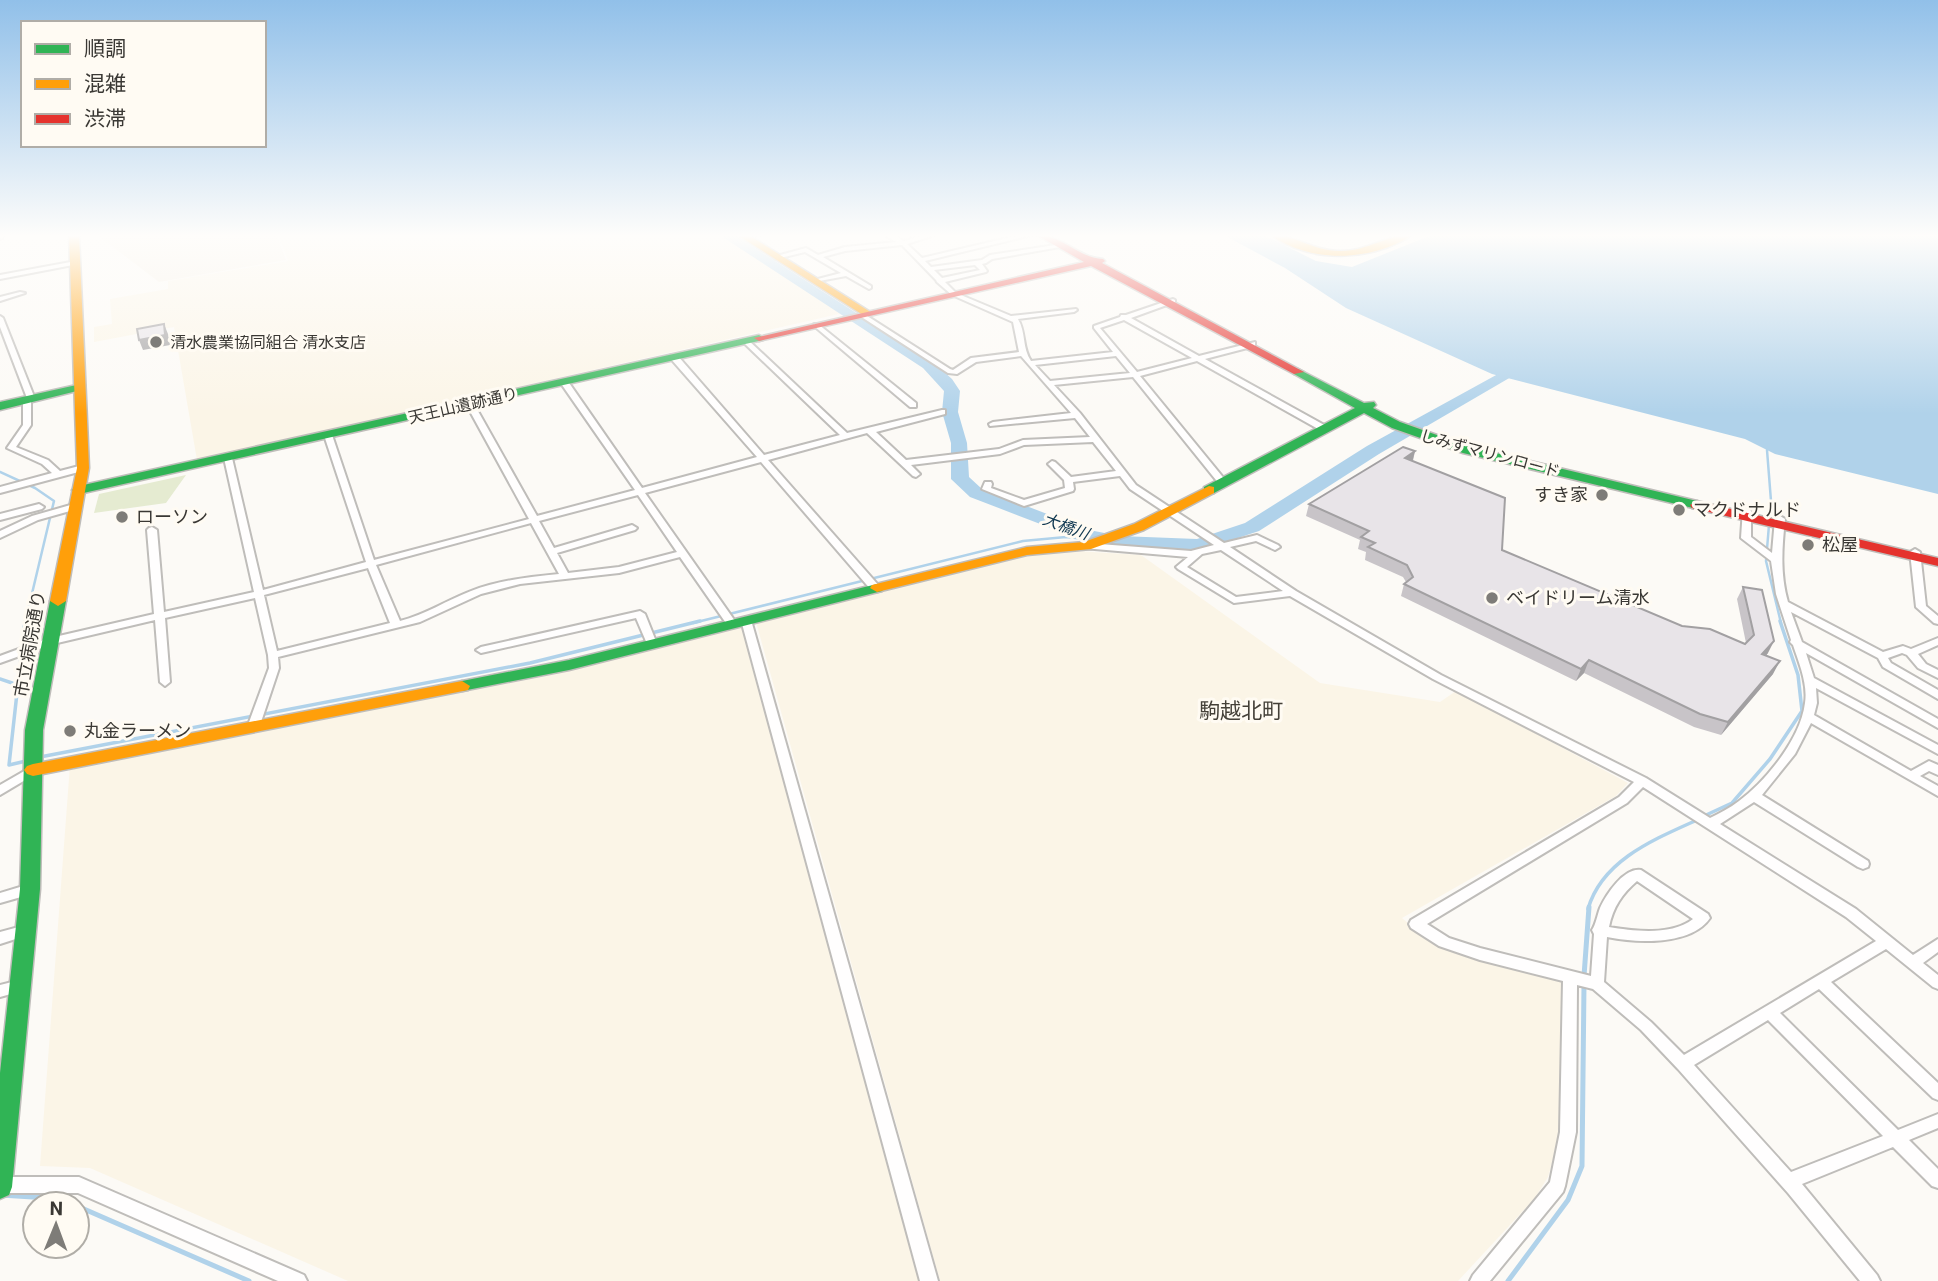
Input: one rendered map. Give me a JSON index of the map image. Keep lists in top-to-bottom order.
{
  "streets": {
    "main road": ["天王山遺跡通り", "しみずマリンロード", "市立病院通り"]
  },
  "crossings": [
    ["天王山遺跡通り", "市立病院通り"]
  ],
  "districts": ["駒越北町"],
  "water": ["大橋川"],
  "places": [
    "清水農業協同組合 清水支店",
    "すき家",
    "マクドナルド",
    "ローソン",
    "松屋",
    "ベイドリーム清水",
    "丸金ラーメン"
  ],
  "legend": ["順調", "混雑", "渋滞"],
  "north": "top"
}
